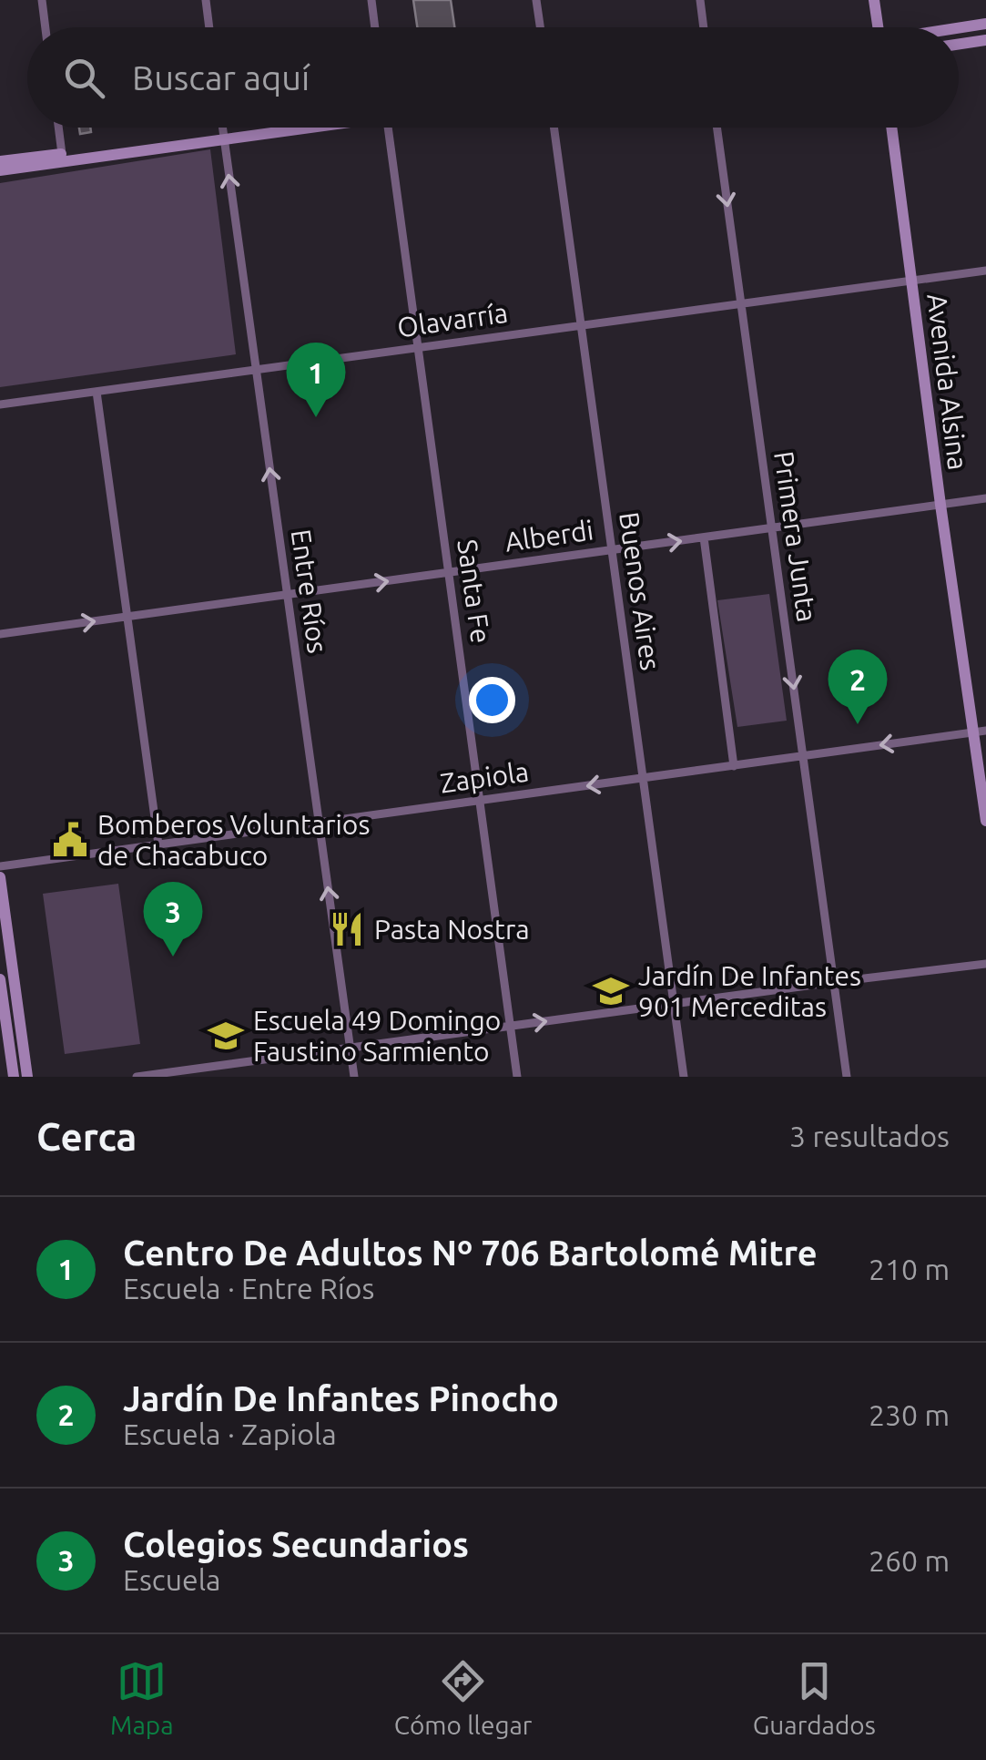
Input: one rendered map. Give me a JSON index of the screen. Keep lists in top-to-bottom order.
{
  "streets": {
    "main road": ["Avenida Alsina"],
    "street": [
      "Olavarría",
      "Alberdi",
      "Primera Junta",
      "Entre Ríos",
      "Santa Fe",
      "Buenos Aires",
      "Zapiola"
    ]
  },
  "crossings": [
    ["Olavarría", "Avenida Alsina"],
    ["Olavarría", "Primera Junta"],
    ["Olavarría", "Entre Ríos"],
    ["Olavarría", "Santa Fe"],
    ["Olavarría", "Buenos Aires"],
    ["Avenida Alsina", "Alberdi"],
    ["Avenida Alsina", "Zapiola"],
    ["Alberdi", "Primera Junta"],
    ["Alberdi", "Entre Ríos"],
    ["Alberdi", "Santa Fe"],
    ["Alberdi", "Buenos Aires"],
    ["Primera Junta", "Zapiola"],
    ["Entre Ríos", "Zapiola"],
    ["Santa Fe", "Zapiola"],
    ["Buenos Aires", "Zapiola"]
  ],
  "one_way": ["Alberdi", "Entre Ríos"],
  "places": {
    "public building": ["Bomberos Voluntarios de Chacabuco"],
    "restaurant": ["Pasta Nostra"],
    "school or university": ["Jardín De Infantes 901 Merceditas", "Escuela 49 Domingo Faustino Sarmiento"]
  },
  "page": {
    "search": "Buscar aquí",
    "pins": ["1", "2", "3"],
    "heading": ["Cerca", "3 resultados"],
    "list": [
      {
        "mark": "1",
        "name": "Centro De Adultos Nº 706 Bartolomé Mitre",
        "note": "Escuela · Entre Ríos",
        "value": "210 m"
      },
      {
        "mark": "2",
        "name": "Jardín De Infantes Pinocho",
        "note": "Escuela · Zapiola",
        "value": "230 m"
      },
      {
        "mark": "3",
        "name": "Colegios Secundarios",
        "note": "Escuela",
        "value": "260 m"
      }
    ],
    "nav": ["Mapa", "Cómo llegar", "Guardados"]
  }
}
